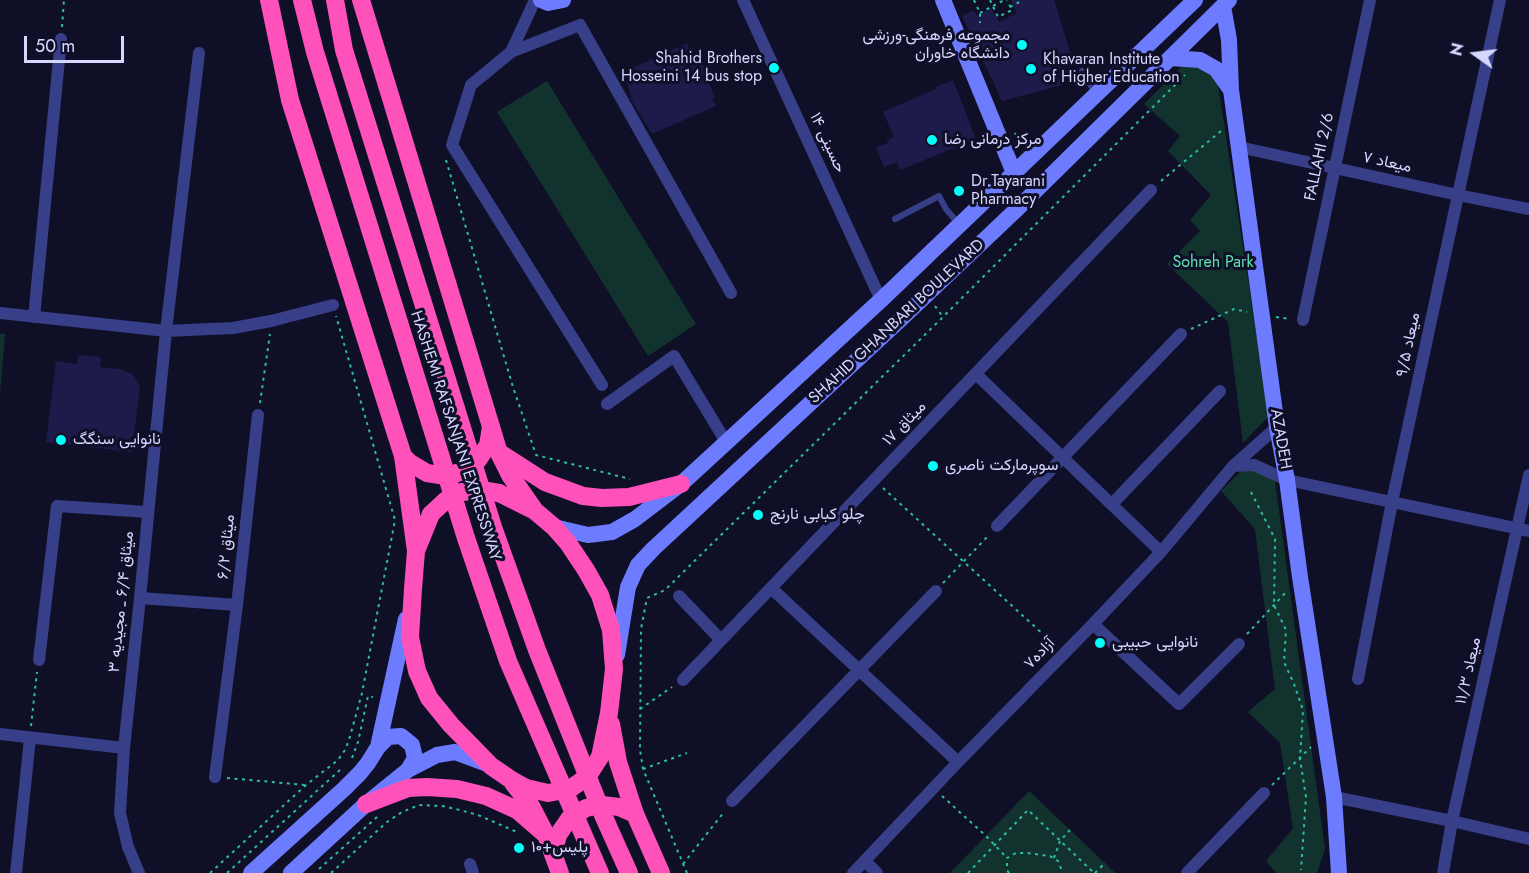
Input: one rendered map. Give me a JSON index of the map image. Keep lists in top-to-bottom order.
{
  "streets": {
    "highway": ["HASHEMI RAFSANJANI EXPRESSWAY"],
    "main road": ["SHAHID GHANBARI BOULEVARD", "AZADEH"],
    "street": [
      "حسینی ۱۴",
      "FALLAHI 2/6",
      "میعاد ۷",
      "میعاد ۹/۵",
      "میثاق ۱۷",
      "میثاق ۶/۲",
      "میثاق ۶/۴ ـ مجیدیه ۳",
      "آزاده۷",
      "میعاد ۱۱/۳"
    ]
  },
  "crossings": [
    ["حسینی ۱۴", "SHAHID GHANBARI BOULEVARD"],
    ["FALLAHI 2/6", "میعاد ۷"],
    ["میعاد ۷", "میعاد ۹/۵"],
    ["میعاد ۷", "AZADEH"],
    ["SHAHID GHANBARI BOULEVARD", "AZADEH"],
    ["AZADEH", "آزاده۷"]
  ],
  "parks": ["Sohreh Park"],
  "places": [
    "مجموعه فرهنگی-ورزشی دانشگاه خاوران",
    "Shahid Brothers Hosseini 14 bus stop",
    "Khavaran Institute of Higher Education",
    "مرکز درمانی رضا",
    "Dr.Tayarani Pharmacy",
    "نانوایی سنگگ",
    "سوپرمارکت ناصری",
    "چلو کبابی نارنج",
    "نانوایی حبیبی",
    "پلیس+۱۰"
  ],
  "scale_bar": "50 m",
  "north": "left"
}
